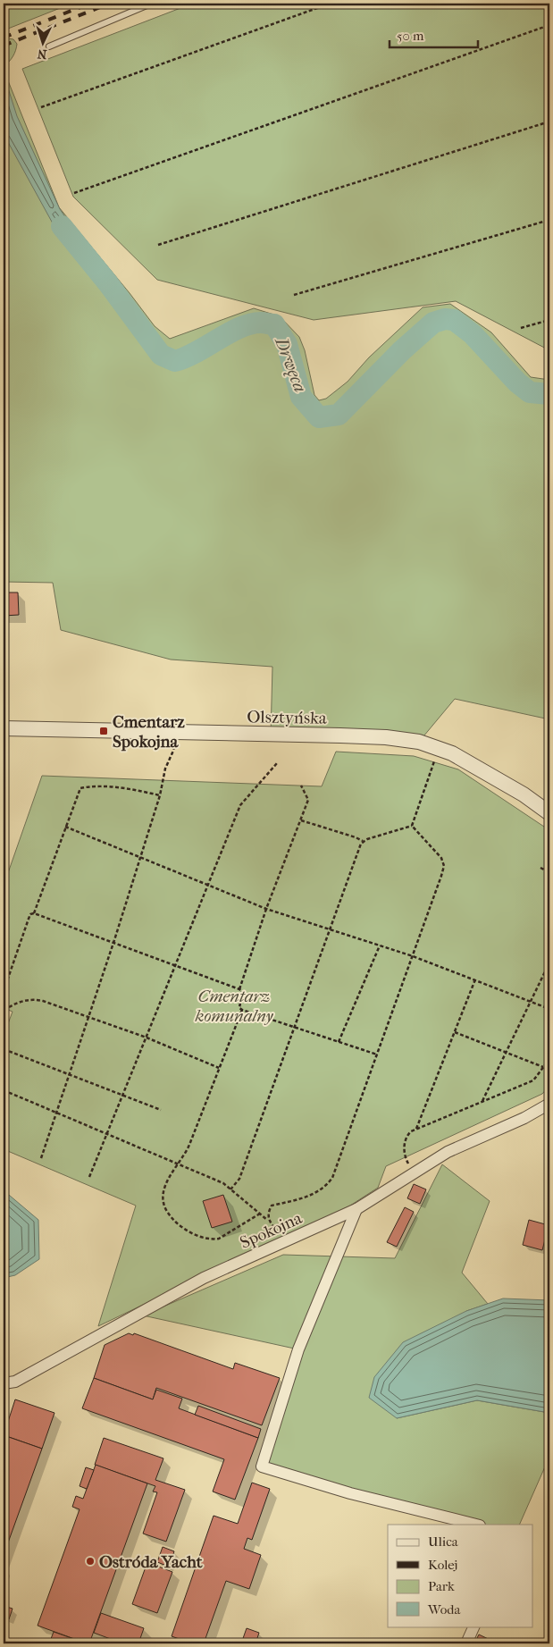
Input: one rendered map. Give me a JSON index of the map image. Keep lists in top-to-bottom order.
{
  "streets": {
    "street": ["Olsztyńska", "Spokojna"]
  },
  "water": ["Drwęca"],
  "parks": ["Cmentarz komunalny"],
  "places": {
    "transit": ["Cmentarz Spokojna"],
    "other": ["Ostróda Yacht"]
  },
  "legend": [
    "Ulica",
    "Kolej",
    "Park",
    "Woda"
  ],
  "scale_bar": "50 m",
  "north": "bottom"
}
